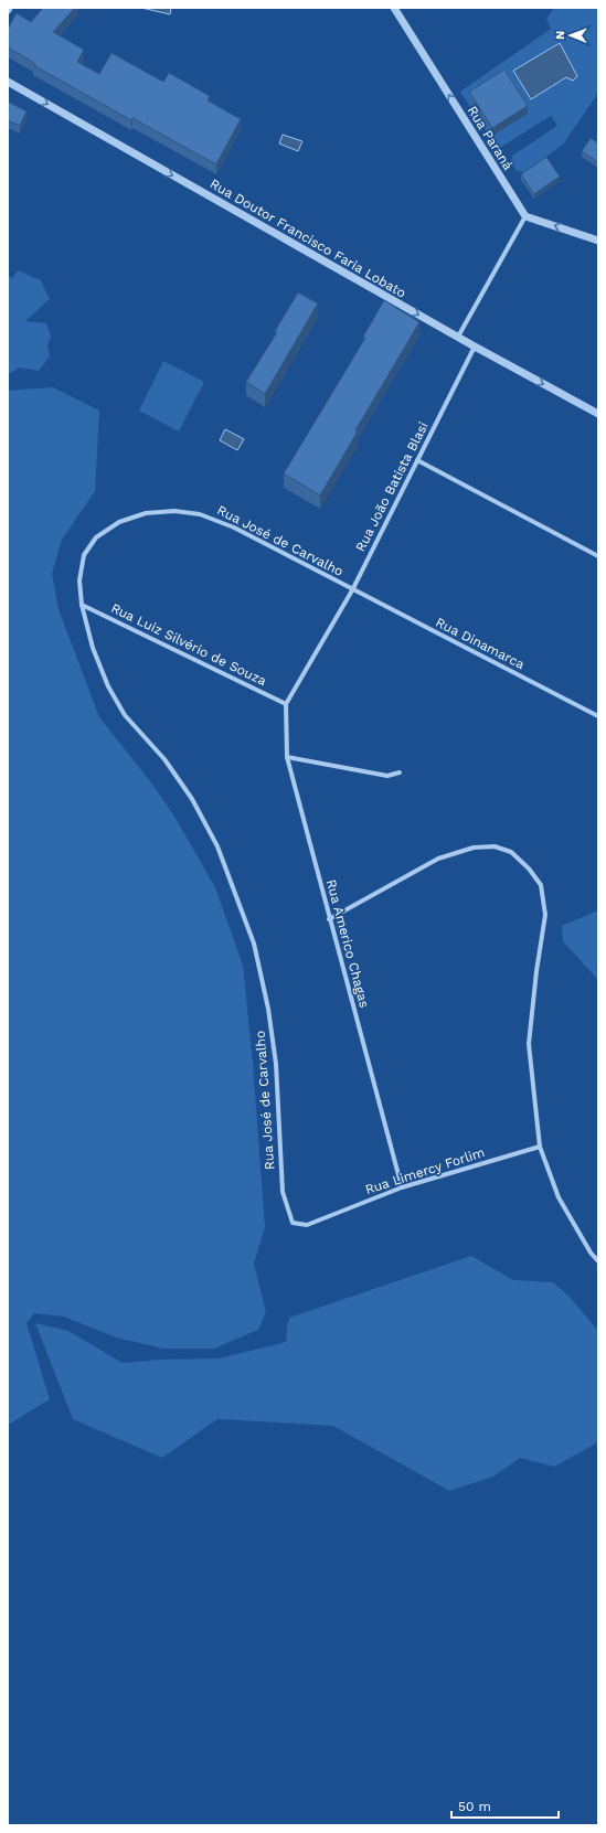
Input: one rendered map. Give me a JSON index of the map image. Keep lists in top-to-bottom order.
{
  "streets": {
    "street": [
      "Rua Paraná",
      "Rua Doutor Francisco Faria Lobato",
      "Rua João Batista Blasi",
      "Rua José de Carvalho",
      "Rua Dinamarca",
      "Rua Luiz Silvério de Souza",
      "Rua Americo Chagas",
      "Rua Limercy Forlim"
    ]
  },
  "crossings": [
    ["Rua Doutor Francisco Faria Lobato", "Rua João Batista Blasi"],
    ["Rua João Batista Blasi", "Rua José de Carvalho"],
    ["Rua João Batista Blasi", "Rua Dinamarca"],
    ["Rua João Batista Blasi", "Rua Luiz Silvério de Souza"],
    ["Rua João Batista Blasi", "Rua Americo Chagas"],
    ["Rua José de Carvalho", "Rua Dinamarca"],
    ["Rua José de Carvalho", "Rua Luiz Silvério de Souza"],
    ["Rua José de Carvalho", "Rua Limercy Forlim"],
    ["Rua Luiz Silvério de Souza", "Rua Americo Chagas"],
    ["Rua Americo Chagas", "Rua Limercy Forlim"]
  ],
  "one_way": ["Rua Paraná", "Rua Doutor Francisco Faria Lobato"],
  "scale_bar": "50 m",
  "north": "left"
}
